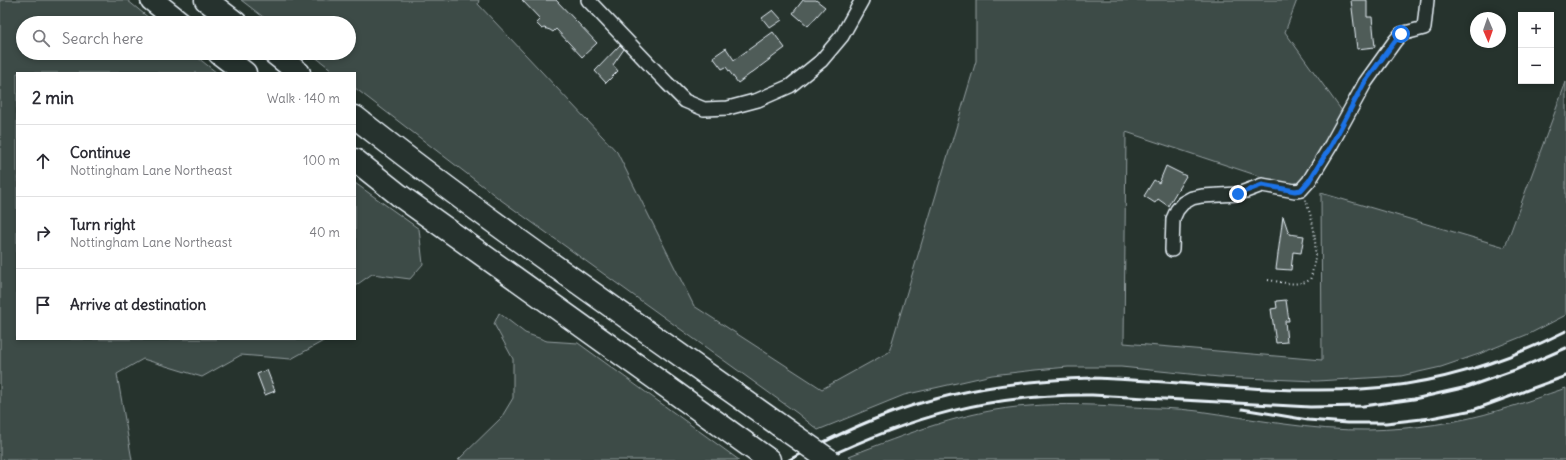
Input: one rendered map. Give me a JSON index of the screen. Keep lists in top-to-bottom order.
{
  "north": "bottom",
  "page": {
    "map_buttons": ["+", "−"],
    "search": "Search here",
    "heading": ["2 min", "Walk · 140 m"],
    "list": [
      ["Continue", "Nottingham Lane Northeast", "100 m"],
      ["Turn right", "Nottingham Lane Northeast", "40 m"],
      "Arrive at destination"
    ]
  }
}
